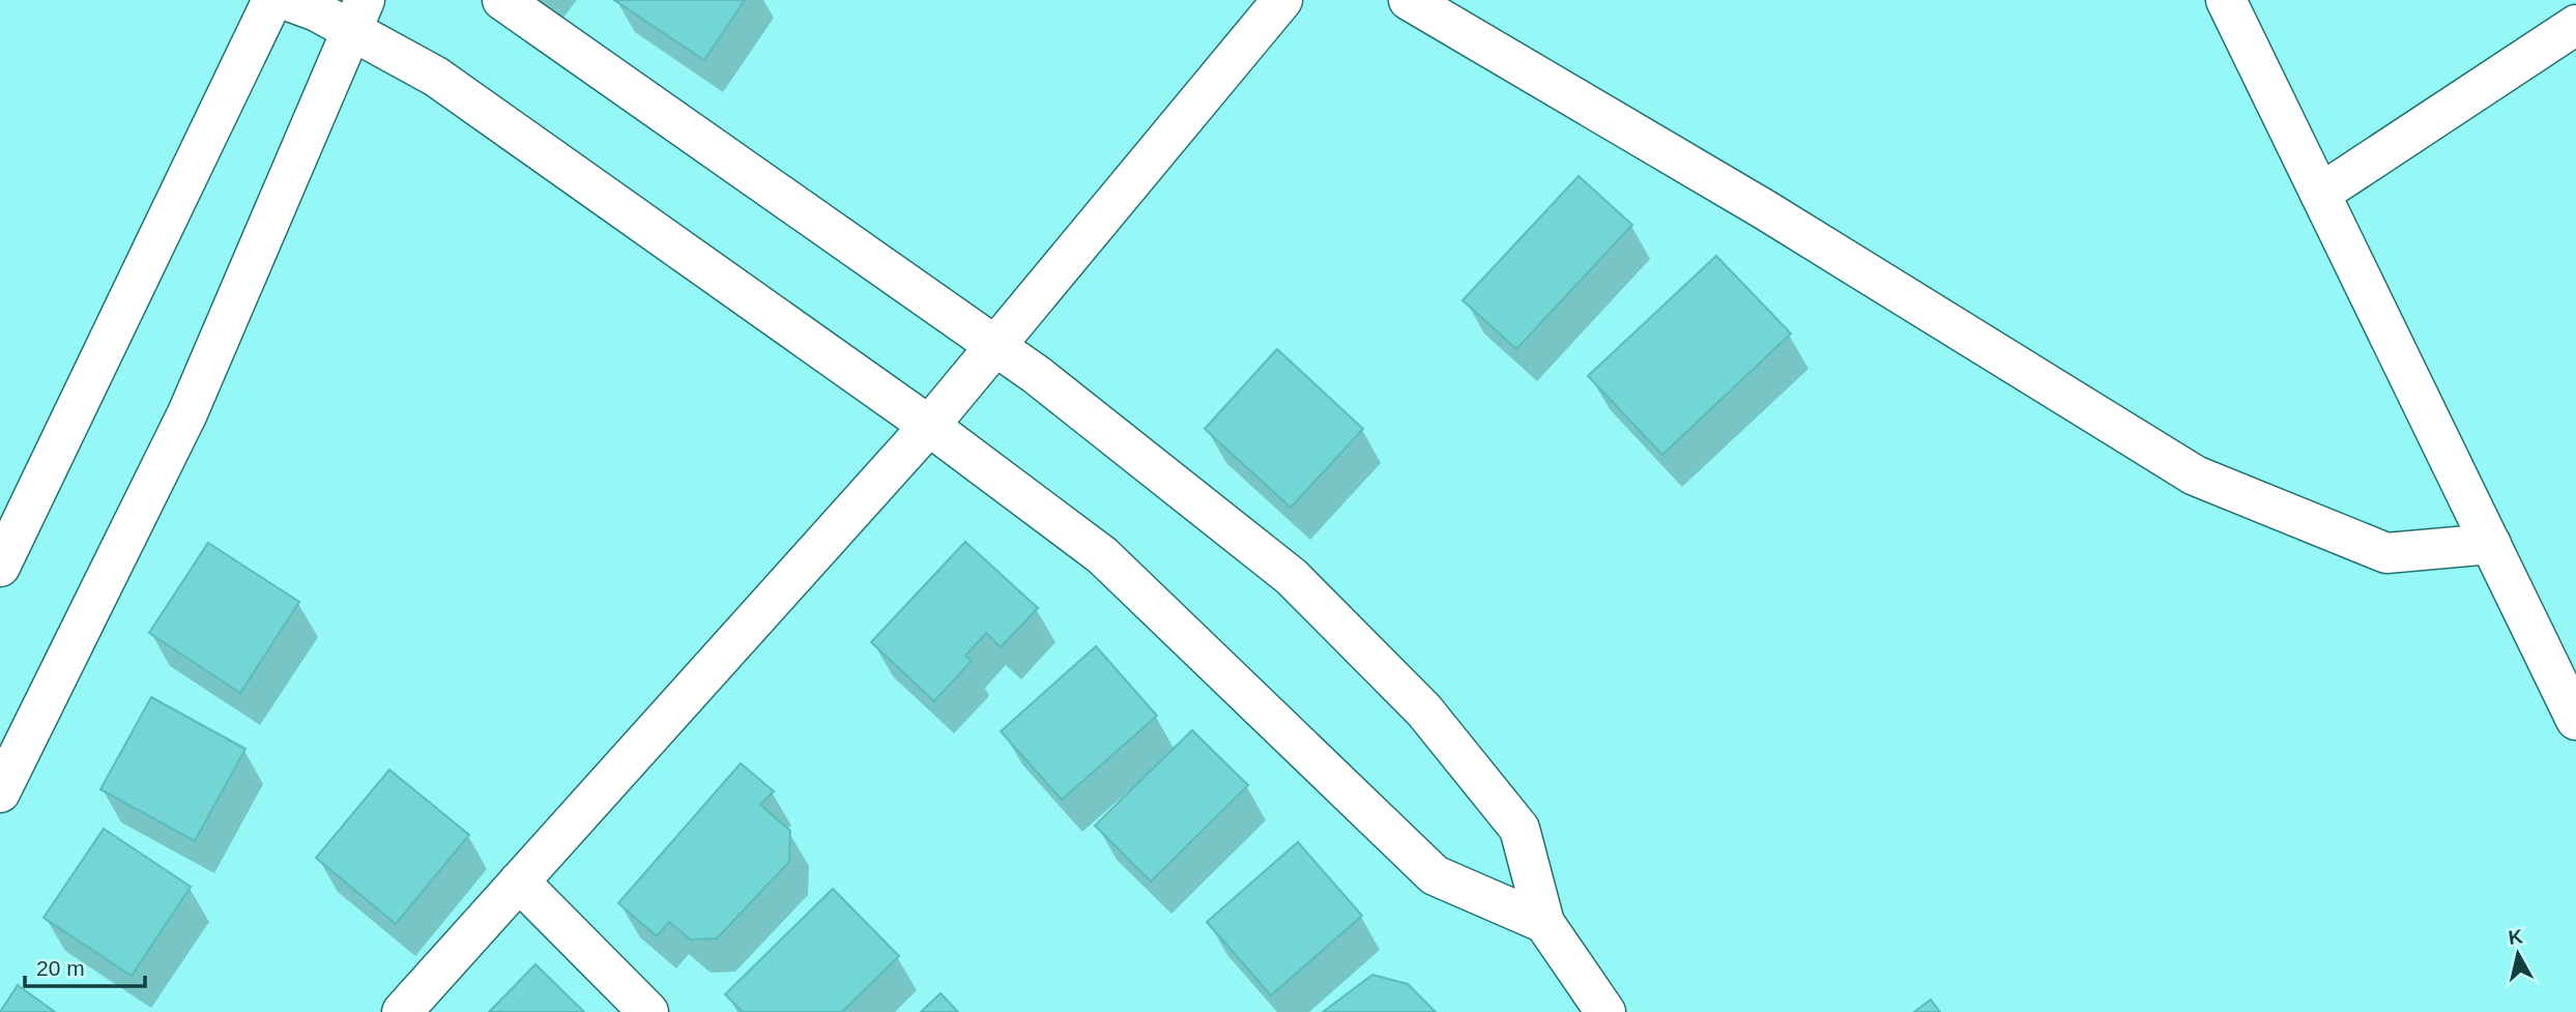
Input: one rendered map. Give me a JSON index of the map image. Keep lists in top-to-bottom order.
{
  "scale_bar": "20 m",
  "north": "top"
}
